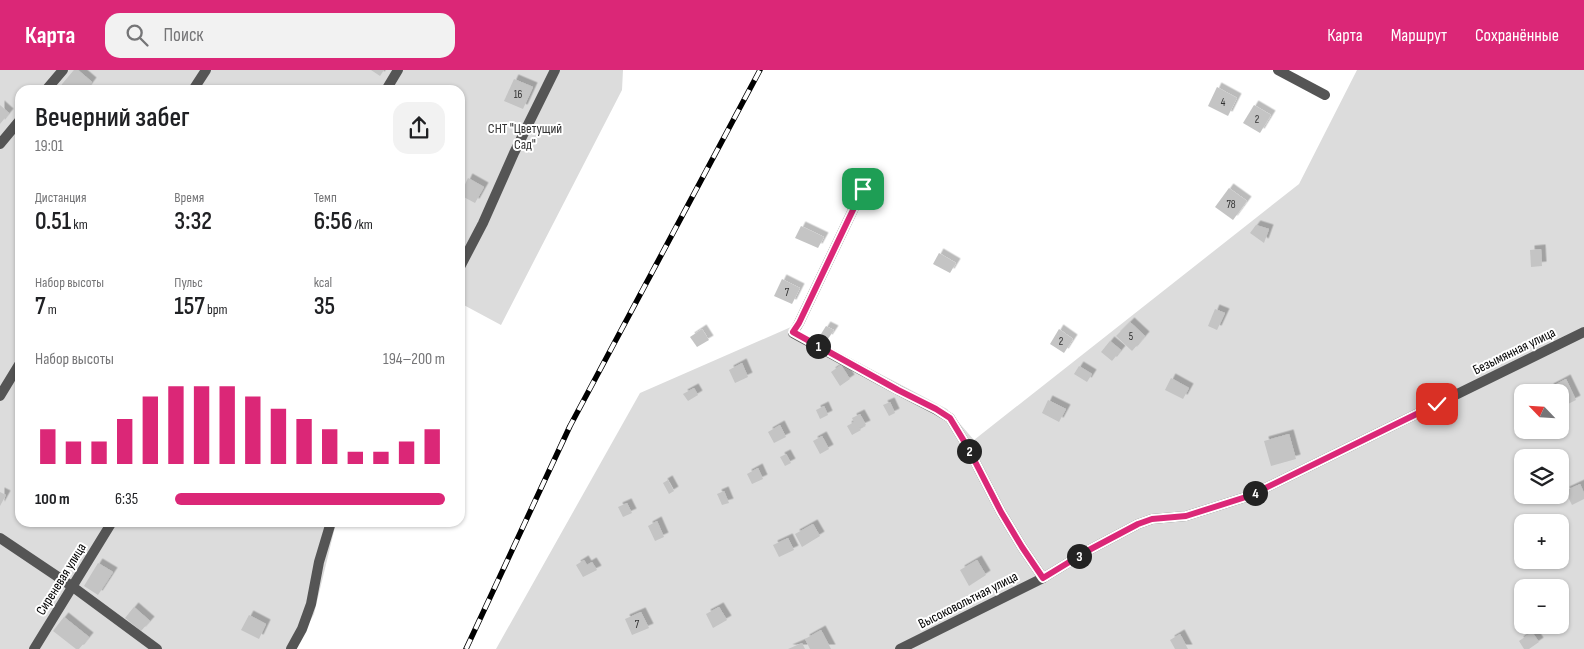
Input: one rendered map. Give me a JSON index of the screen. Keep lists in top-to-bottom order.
{
  "streets": {
    "street": ["Безымянная улица", "Сиреневая улица", "Высоковольтная улица"]
  },
  "crossings": [
    ["Безымянная улица", "Высоковольтная улица"]
  ],
  "parks": ["СНТ \"Цветущий Сад\""],
  "house_numbers": [
    "16",
    "4",
    "2",
    "78",
    "7",
    "5",
    "2",
    "7"
  ],
  "north": "top left",
  "page": {
    "header": "Карта",
    "search": "Поиск",
    "nav": ["Карта", "Маршрут", "Сохранённые"],
    "heading": ["Вечерний забег", "19:01"],
    "stats": [
      ["Дистанция", "0.51 km"],
      ["Время", "3:32"],
      ["Темп", "6:56 /km"],
      ["Набор высоты", "7 m"],
      ["Пульс", "157 bpm"],
      ["kcal", "35"]
    ],
    "pins": [
      "1",
      "2",
      "4",
      "3"
    ],
    "chart": ["Набор высоты", "194–200 m"],
    "map_buttons": ["+", "−"],
    "list": [
      {
        "name": "100 m",
        "note": "6:35"
      }
    ]
  }
}
